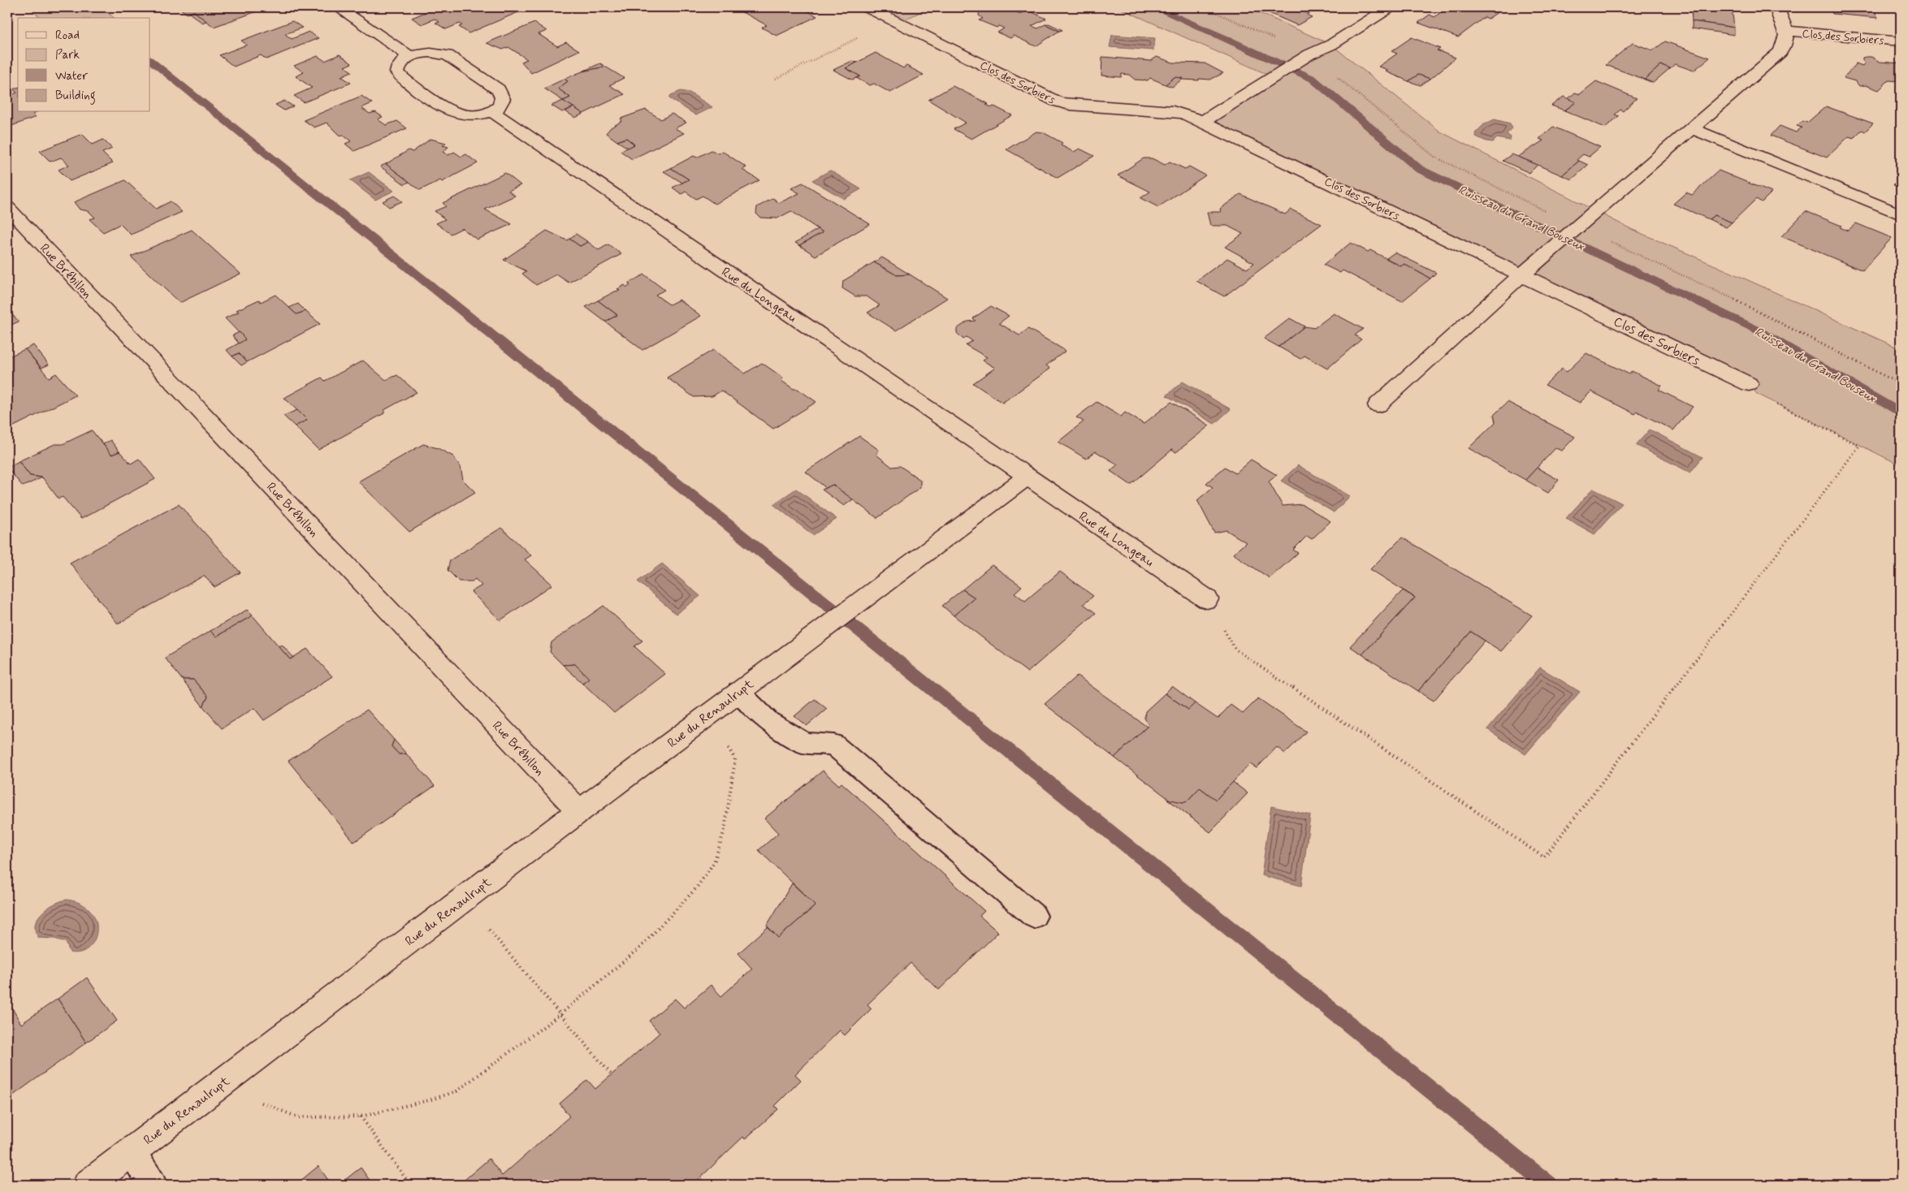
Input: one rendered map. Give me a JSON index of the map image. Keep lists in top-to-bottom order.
{
  "streets": {
    "street": [
      "Clos des Sorbiers",
      "Rue Brébillon",
      "Rue du Longeau",
      "Rue du Renaulrupt"
    ]
  },
  "crossings": [
    ["Rue Brébillon", "Rue du Renaulrupt"],
    ["Rue du Longeau", "Rue du Renaulrupt"]
  ],
  "water": ["Ruisseau du Grand Bouseux"],
  "legend": [
    "Road",
    "Park",
    "Water",
    "Building"
  ]
}
